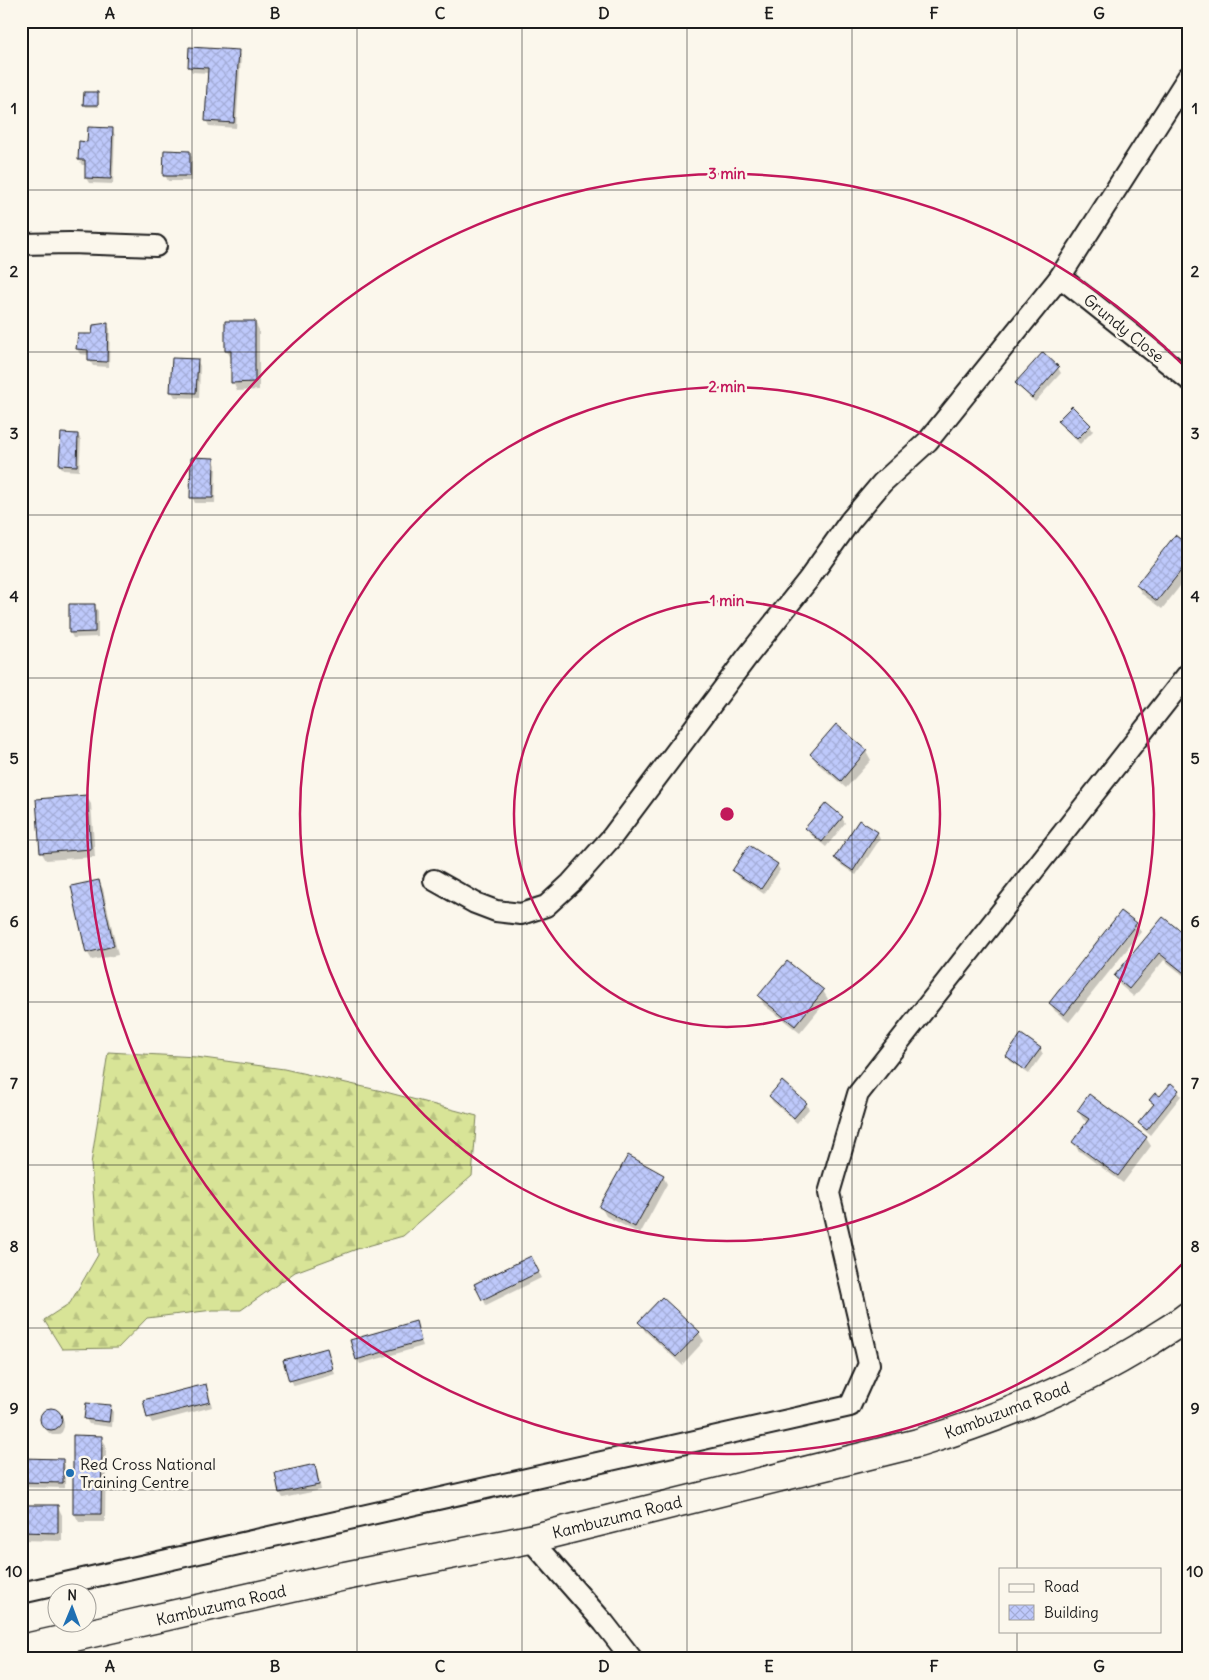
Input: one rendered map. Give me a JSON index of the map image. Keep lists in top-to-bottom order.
{
  "streets": {
    "main road": ["Kambuzuma Road"],
    "street": ["Grundy Close"]
  },
  "places": ["Red Cross National Training Centre"],
  "legend": ["Road", "Building"],
  "north": "top",
  "grid": {
    "columns": [
      "A",
      "B",
      "C",
      "D",
      "E",
      "F",
      "G"
    ],
    "rows": [
      "1",
      "2",
      "3",
      "4",
      "5",
      "6",
      "7",
      "8",
      "9",
      "10"
    ]
  },
  "rings": ["3 min", "2 min", "1 min"]
}
